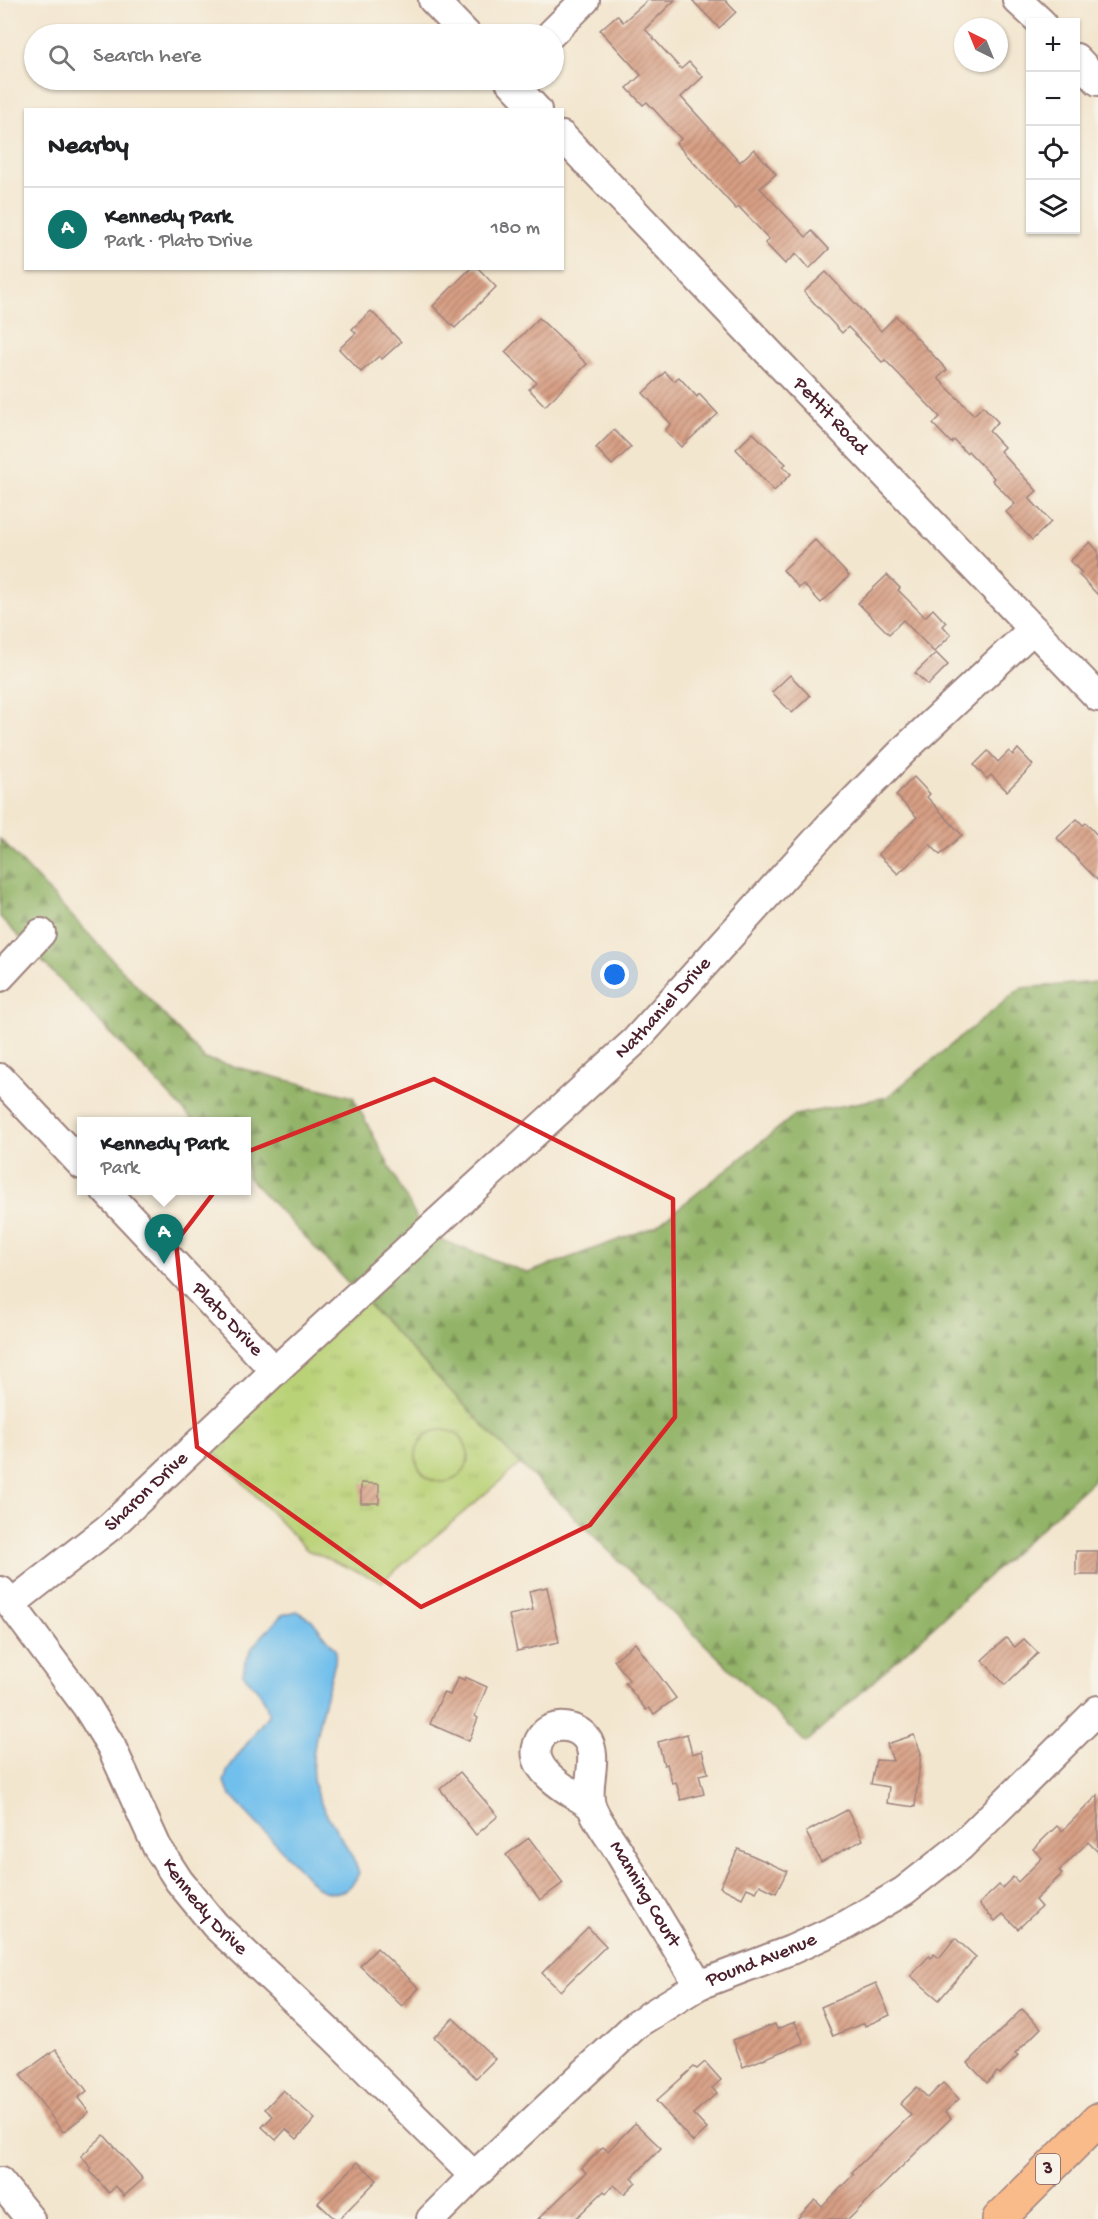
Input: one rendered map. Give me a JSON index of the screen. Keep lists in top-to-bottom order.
{
  "streets": {
    "main road": ["3"],
    "street": [
      "Pettit Road",
      "Nathaniel Drive",
      "Plato Drive",
      "Sharon Drive",
      "Manning Court",
      "Kennedy Drive",
      "Pound Avenue"
    ]
  },
  "crossings": [
    ["Pettit Road", "Nathaniel Drive"],
    ["Nathaniel Drive", "Plato Drive"],
    ["Nathaniel Drive", "Sharon Drive"],
    ["Plato Drive", "Sharon Drive"],
    ["Sharon Drive", "Kennedy Drive"],
    ["Manning Court", "Pound Avenue"],
    ["Kennedy Drive", "Pound Avenue"]
  ],
  "north": "top left",
  "page": {
    "map_buttons": ["+", "−"],
    "search": "Search here",
    "heading": "Nearby",
    "list": [
      {
        "mark": "A",
        "name": "Kennedy Park",
        "note": "Park · Plato Drive",
        "value": "180 m"
      }
    ],
    "popup": ["Kennedy Park", "Park"],
    "pins": "A"
  }
}
